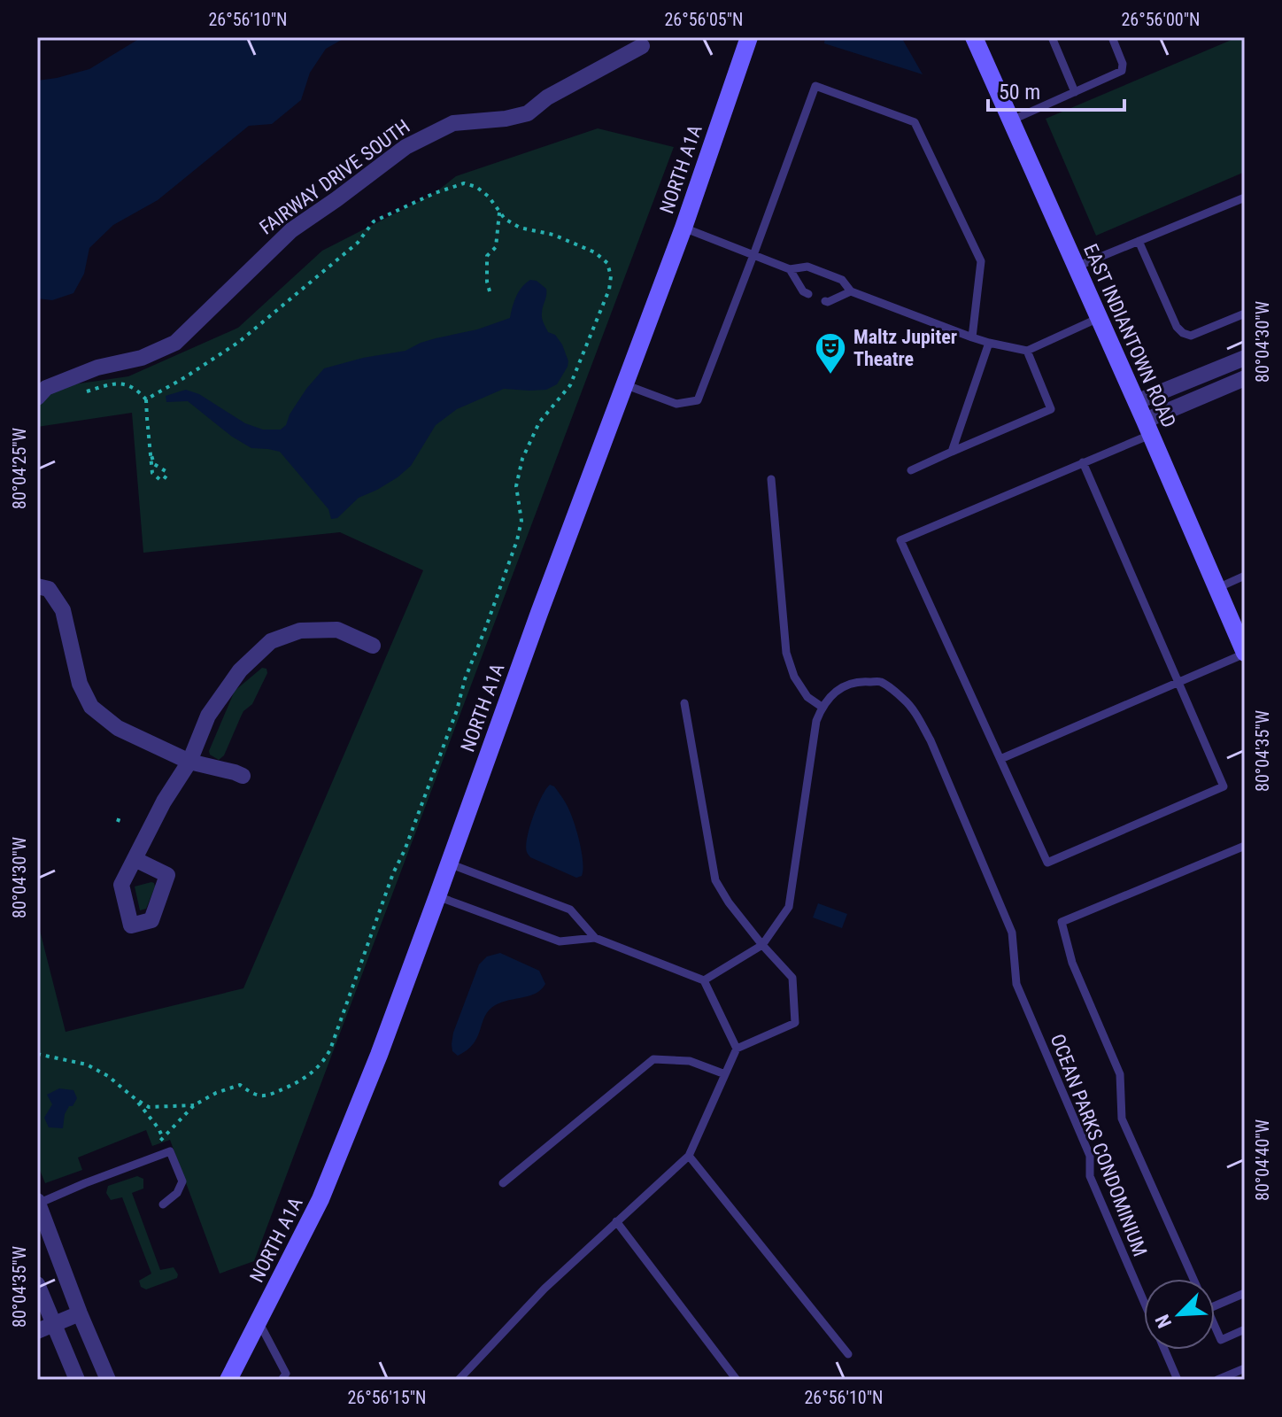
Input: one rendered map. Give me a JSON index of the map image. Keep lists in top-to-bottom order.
{
  "streets": {
    "street": ["NORTH A1A", "FAIRWAY DRIVE SOUTH", "EAST INDIANTOWN ROAD"],
    "lane": ["OCEAN PARKS CONDOMINIUM"]
  },
  "places": {
    "theatre": ["Maltz Jupiter Theatre"]
  },
  "scale_bar": "50 m",
  "north": "bottom left",
  "coordinates": [
    "26°56'10\"N",
    "26°56'05\"N",
    "26°56'00\"N",
    "80°04'30\"W",
    "80°04'25\"W",
    "80°04'35\"W",
    "80°04'40\"W",
    "26°56'15\"N"
  ]
}
